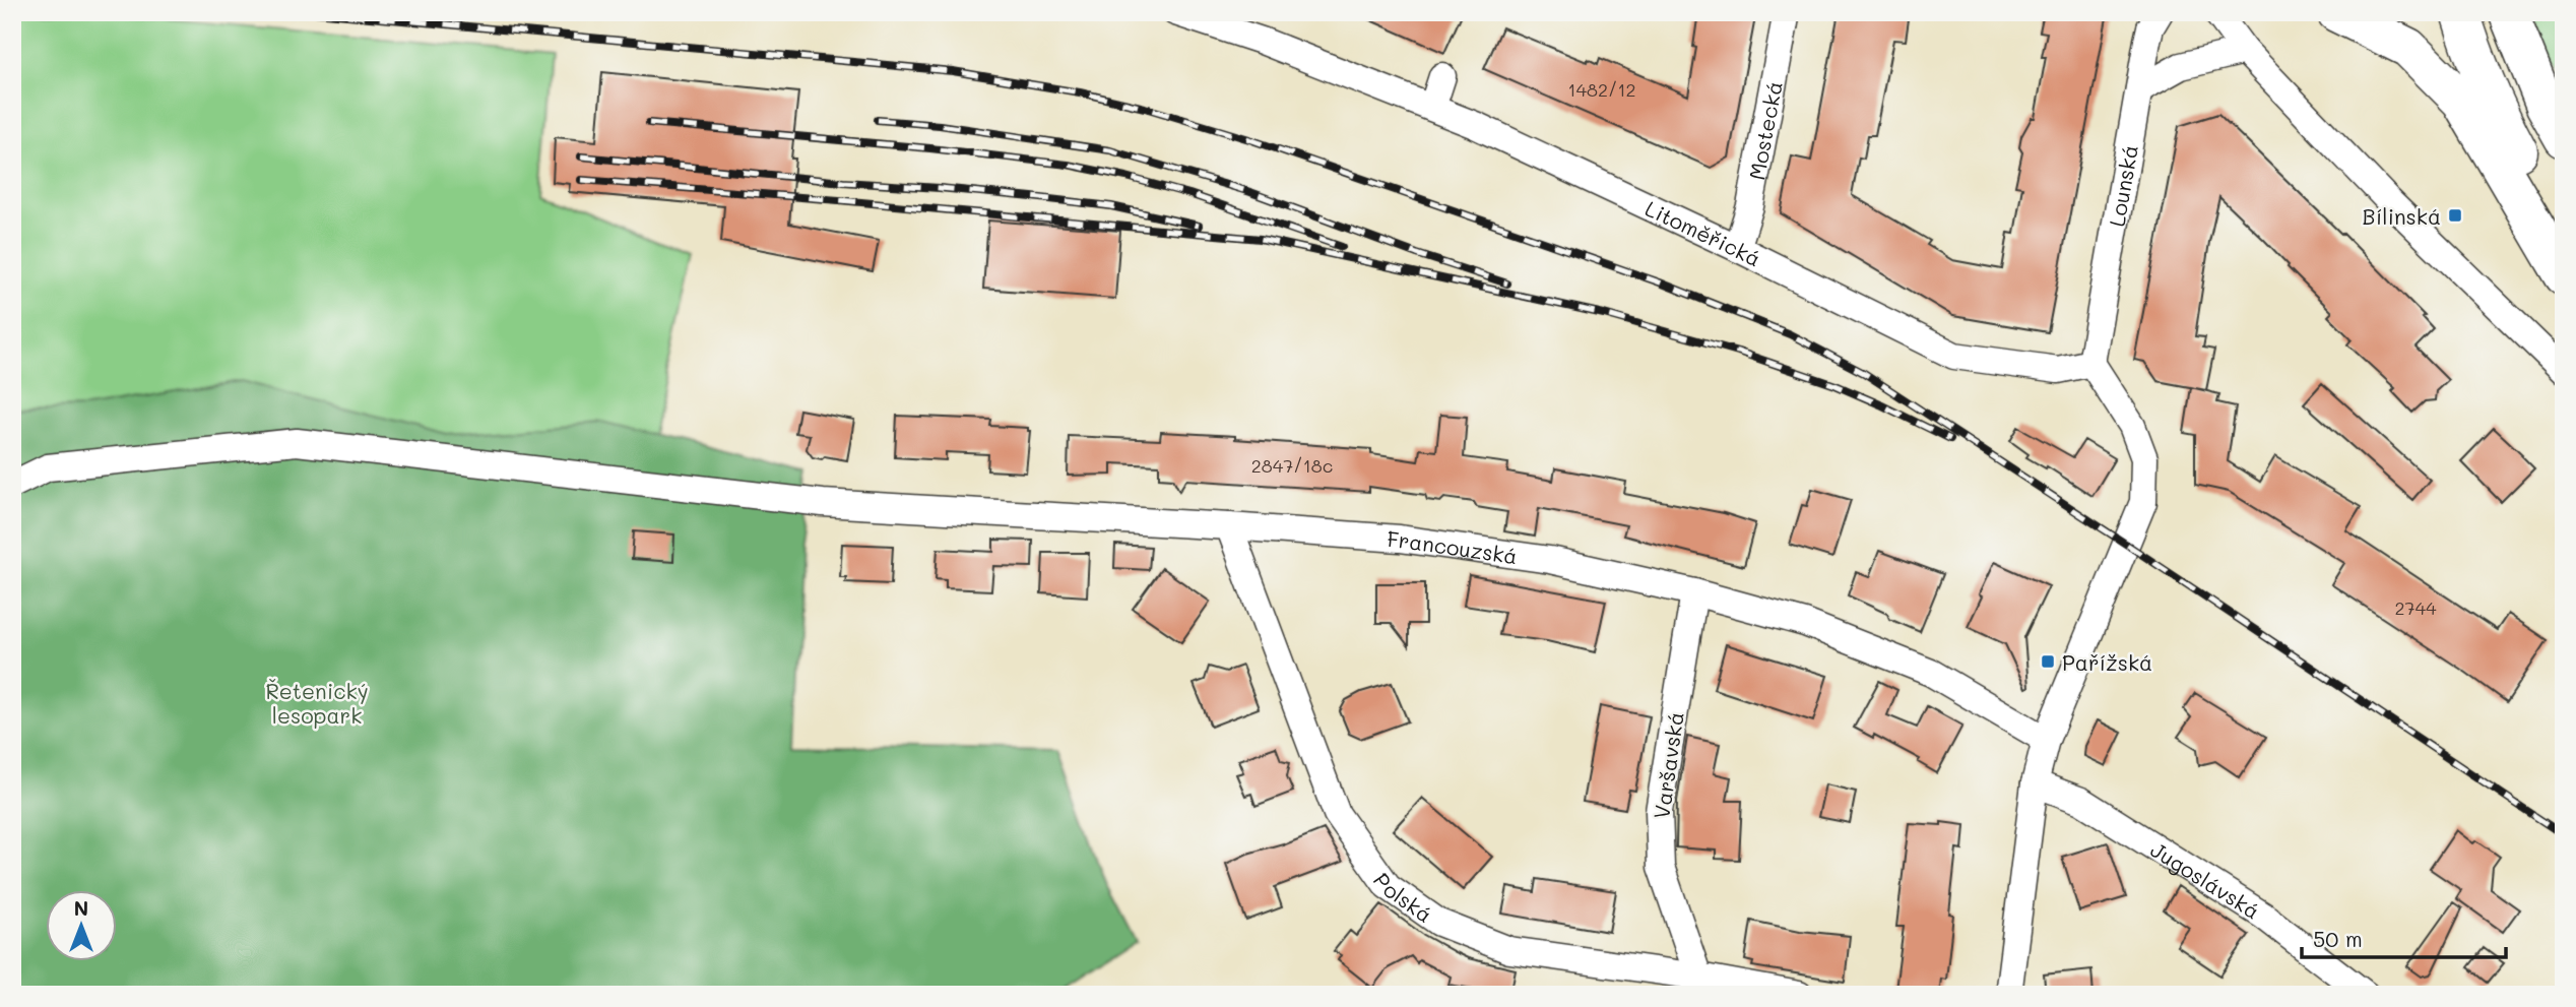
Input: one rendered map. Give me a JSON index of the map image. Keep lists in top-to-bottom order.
{
  "streets": {
    "street": [
      "Mostecká",
      "Lounská",
      "Litoměřická",
      "Francouzská",
      "Varšavská",
      "Jugoslávská",
      "Polská"
    ]
  },
  "crossings": [
    ["Mostecká", "Litoměřická"],
    ["Lounská", "Litoměřická"],
    ["Francouzská", "Varšavská"],
    ["Francouzská", "Polská"],
    ["Varšavská", "Polská"]
  ],
  "parks": ["Řetenický lesopark"],
  "places": {
    "transit": ["Bílinská", "Pařížská"]
  },
  "house_numbers": ["1482/12", "2847/18c", "2744"],
  "scale_bar": "50 m",
  "north": "top"
}
